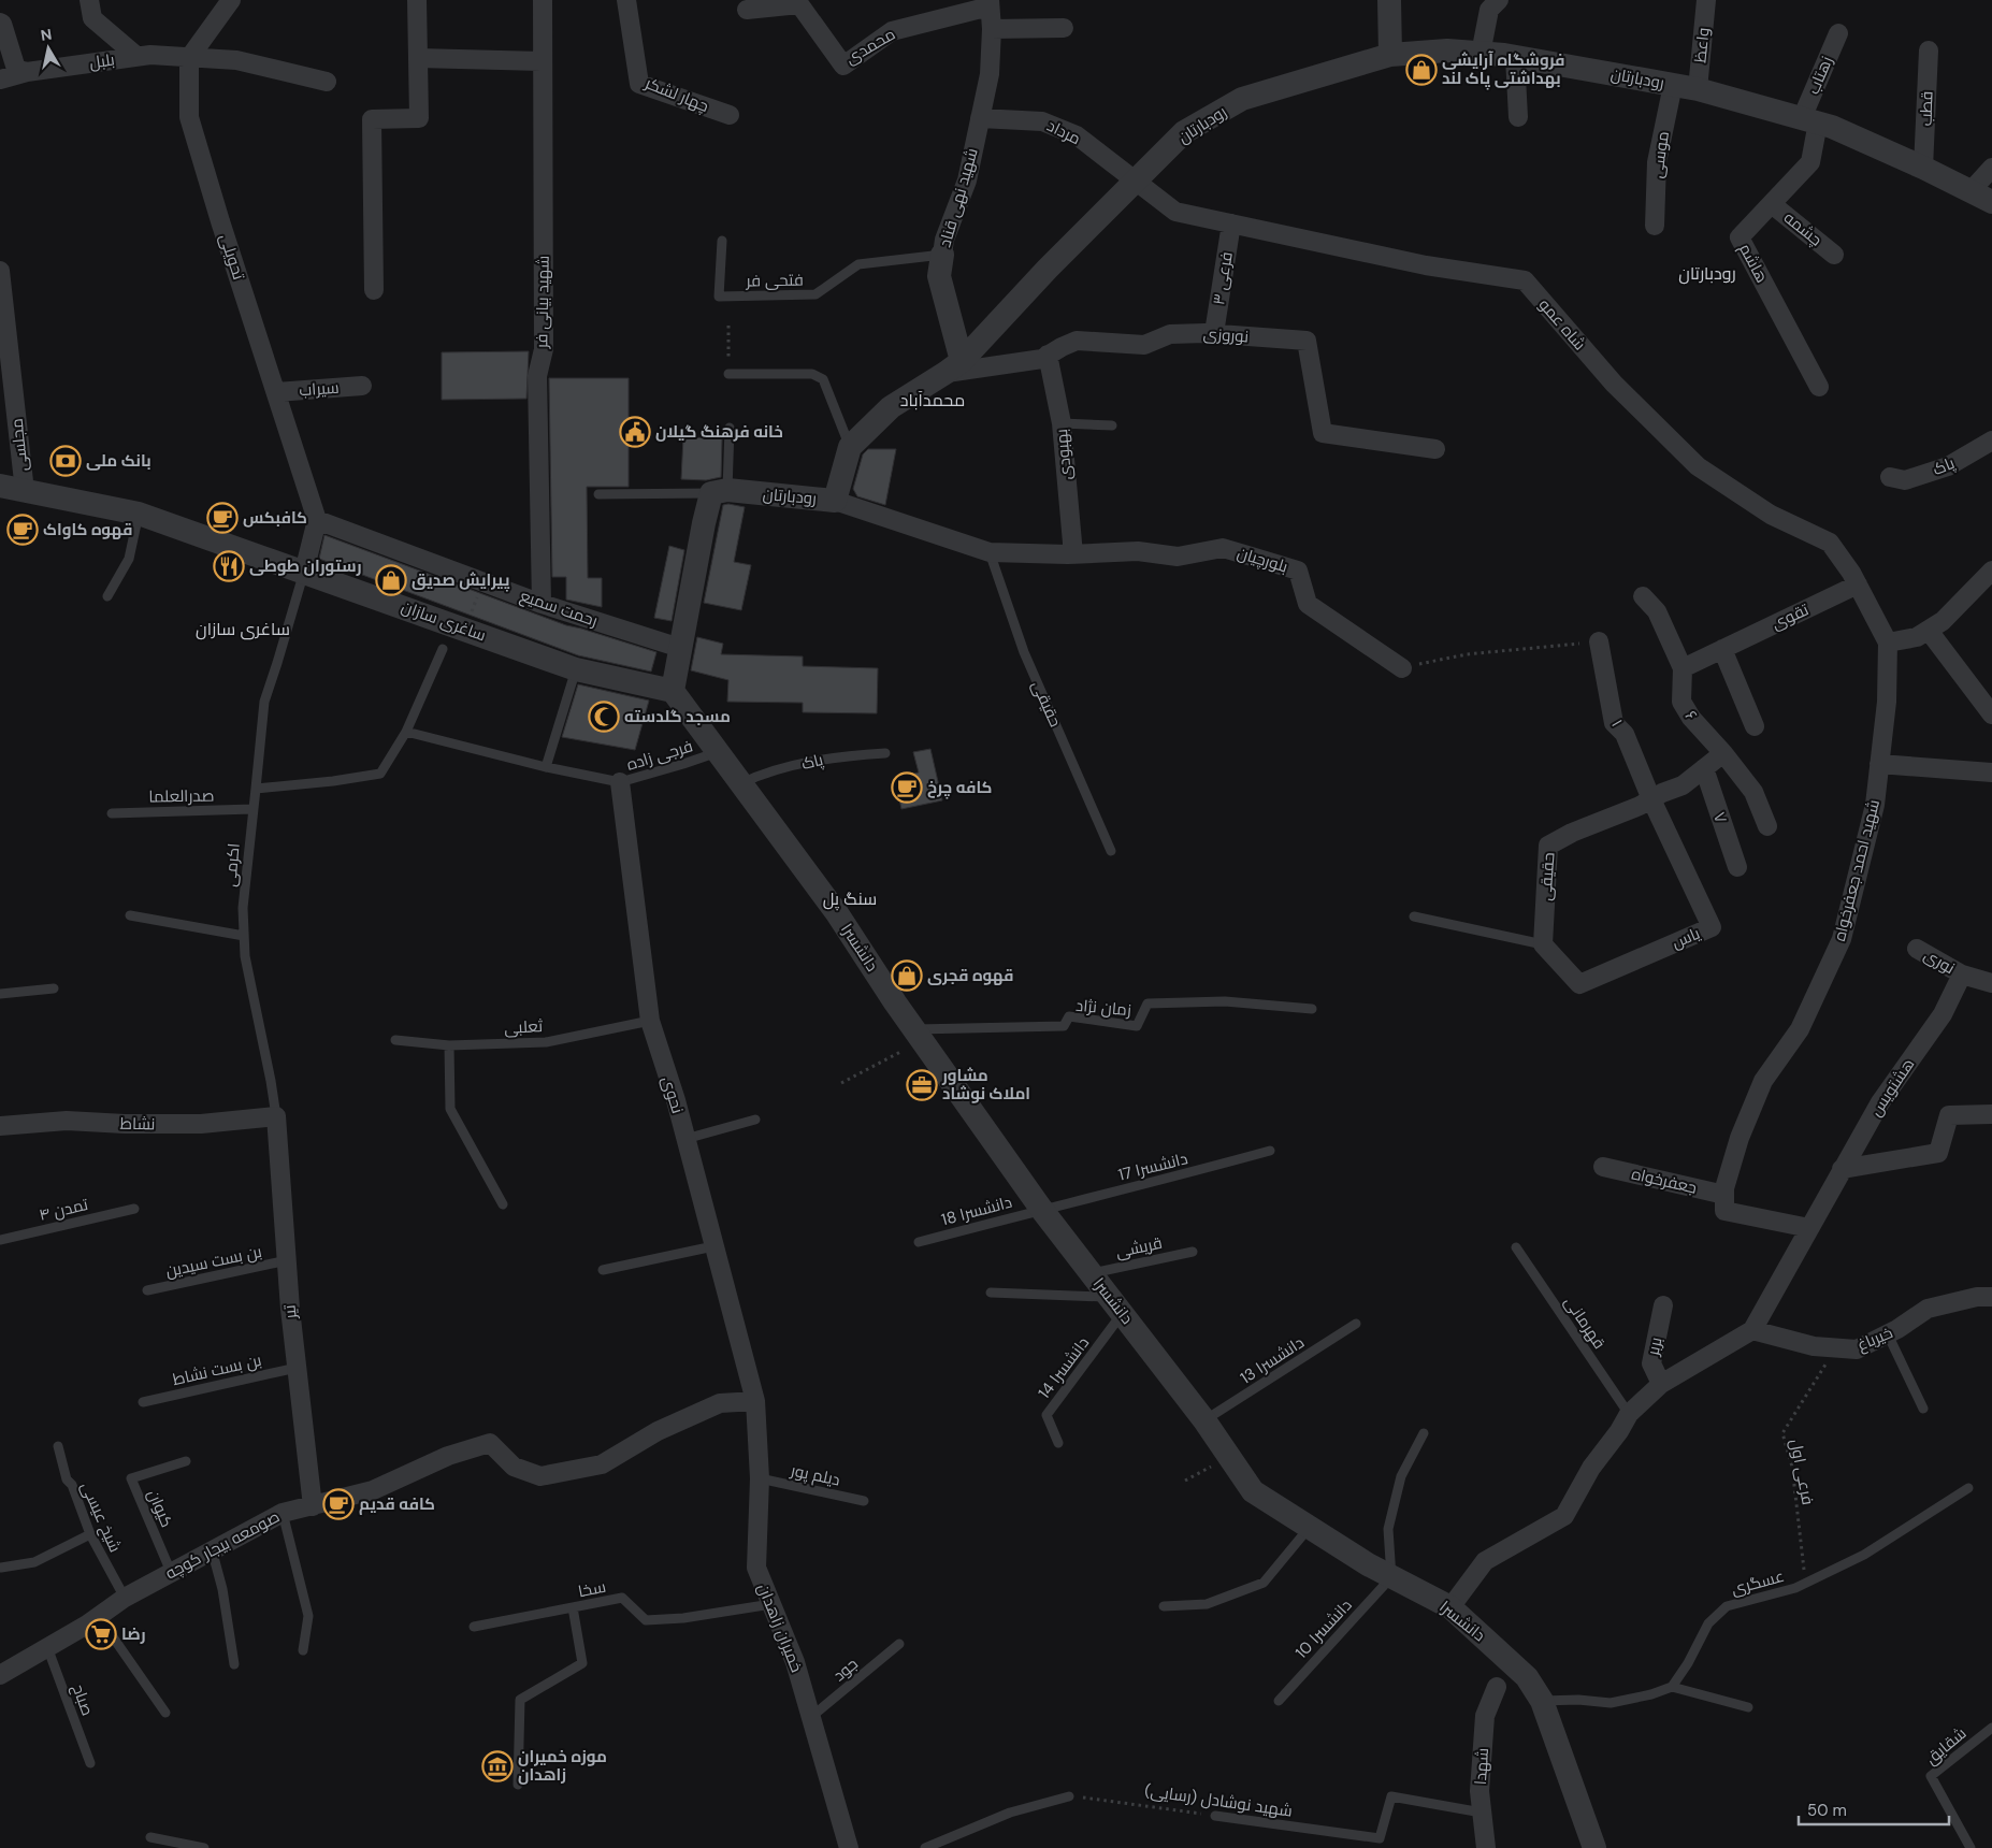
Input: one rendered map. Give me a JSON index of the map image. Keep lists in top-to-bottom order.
{
  "streets": {
    "street": [
      "واعظ",
      "محمدی",
      "بلبل",
      "زهتاب",
      "رودبارتان",
      "چهار لشکر",
      "قطب",
      "مرداد",
      "موسی",
      "شهید نهی قناد",
      "چشمه",
      "تحویلی",
      "هاشم",
      "فرعی ۳",
      "شهید بیانی فر",
      "شاه عمو",
      "نوروزی",
      "سیراب",
      "مجلسی",
      "بهبودی",
      "پاک",
      "بلورچیان",
      "رحمت سمیع",
      "تقوی",
      "ساغری سازان",
      "حقیقی",
      "۶",
      "۱",
      "۷",
      "شهید احمد جعفرخواه",
      "یاس",
      "دانشسرا",
      "نوری",
      "هشتویس",
      "نحوی",
      "نشاط",
      "جعفرخواه",
      "تیر",
      "خیرباغ",
      "بربر",
      "صومعه بیجار کوچه",
      "خمیران زاهدان",
      "شهدا"
    ],
    "lane": [
      "فتحی فر",
      "فرجی زاده",
      "صدرالعلما",
      "اکرمی",
      "زمان نژاد",
      "ثعلبی",
      "دانشسرا 17",
      "تمدن ۴",
      "دانشسرا 18",
      "قریشی",
      "بن بست سیدین",
      "قهرمانی",
      "دانشسرا 13",
      "دانشسرا 14",
      "بن بست نشاط",
      "دیلم پور",
      "کیوان",
      "شیخ عیسی",
      "عسگری",
      "سخا",
      "دانشسرا 10",
      "جود",
      "صباح",
      "شقایق",
      "شهید نوشادل (رسایی)"
    ],
    "path": ["فرعی اول"]
  },
  "crossings": [
    ["واعظ", "رودبارتان"],
    ["محمدی", "شهید نهی قناد"],
    ["بلبل", "تحویلی"],
    ["زهتاب", "رودبارتان"],
    ["زهتاب", "هاشم"],
    ["رودبارتان", "قطب"],
    ["رودبارتان", "مرداد"],
    ["رودبارتان", "موسی"],
    ["رودبارتان", "شهید نهی قناد"],
    ["رودبارتان", "هاشم"],
    ["رودبارتان", "شاه عمو"],
    ["رودبارتان", "نوروزی"],
    ["رودبارتان", "بلورچیان"],
    ["مرداد", "شهید نهی قناد"],
    ["مرداد", "شاه عمو"],
    ["شهید نهی قناد", "فتحی فر"],
    ["شهید نهی قناد", "نوروزی"],
    ["چشمه", "هاشم"],
    ["تحویلی", "سیراب"],
    ["تحویلی", "رحمت سمیع"],
    ["فرعی ۳", "شاه عمو"],
    ["فرعی ۳", "نوروزی"],
    ["شهید بیانی فر", "رحمت سمیع"],
    ["شاه عمو", "تقوی"],
    ["شاه عمو", "شهید احمد جعفرخواه"],
    ["نوروزی", "بهبودی"],
    ["مجلسی", "ساغری سازان"],
    ["بهبودی", "بلورچیان"],
    ["پاک", "دانشسرا"],
    ["بلورچیان", "حقیقی"],
    ["تقوی", "۶"],
    ["ساغری سازان", "اکرمی"],
    ["ساغری سازان", "دانشسرا"],
    ["حقیقی", "۶"],
    ["حقیقی", "۱"],
    ["حقیقی", "۷"],
    ["حقیقی", "یاس"],
    ["۱", "یاس"],
    ["فرجی زاده", "دانشسرا"],
    ["فرجی زاده", "نحوی"],
    ["صدرالعلما", "اکرمی"],
    ["اکرمی", "نشاط"],
    ["اکرمی", "تیر"],
    ["شهید احمد جعفرخواه", "جعفرخواه"],
    ["دانشسرا", "زمان نژاد"],
    ["دانشسرا", "دانشسرا 17"],
    ["دانشسرا", "دانشسرا 18"],
    ["دانشسرا", "قریشی"],
    ["دانشسرا", "دانشسرا 13"],
    ["دانشسرا", "دانشسرا 14"],
    ["دانشسرا", "دانشسرا 10"],
    ["نوری", "هشتویس"],
    ["ثعلبی", "نحوی"],
    ["هشتویس", "خیرباغ"],
    ["نحوی", "صومعه بیجار کوچه"],
    ["نحوی", "خمیران زاهدان"],
    ["نشاط", "تیر"],
    ["دانشسرا 17", "دانشسرا 18"],
    ["بن بست سیدین", "تیر"],
    ["تیر", "بن بست نشاط"],
    ["تیر", "صومعه بیجار کوچه"],
    ["خیرباغ", "فرعی اول"],
    ["فرعی اول", "عسگری"],
    ["دیلم پور", "خمیران زاهدان"],
    ["کیوان", "صومعه بیجار کوچه"],
    ["شیخ عیسی", "صومعه بیجار کوچه"],
    ["صومعه بیجار کوچه", "خمیران زاهدان"],
    ["صومعه بیجار کوچه", "صباح"],
    ["سخا", "خمیران زاهدان"],
    ["خمیران زاهدان", "جود"],
    ["شهدا", "شهید نوشادل (رسایی)"]
  ],
  "districts": [
    "رودبارتان",
    "محمدآباد",
    "ساغری سازان",
    "سنگ پل"
  ],
  "places": {
    "shop": ["فروشگاه آرایشی بهداشتی پاک لند", "پیرایش صدیق", "قهوه قجری"],
    "public building": ["خانه فرهنگ گیلان"],
    "bank": ["بانک ملی"],
    "cafe": [
      "کافبکس",
      "قهوه کاواک",
      "کافه چرخ",
      "کافه قدیم"
    ],
    "restaurant": ["رستوران طوطی"],
    "mosque": ["مسجد گلدسته"],
    "office": ["مشاور املاک نوشاد"],
    "supermarket": ["رضا"],
    "museum": ["موزه خمیران زاهدان"]
  },
  "scale_bar": "50 m",
  "north": "top"
}
